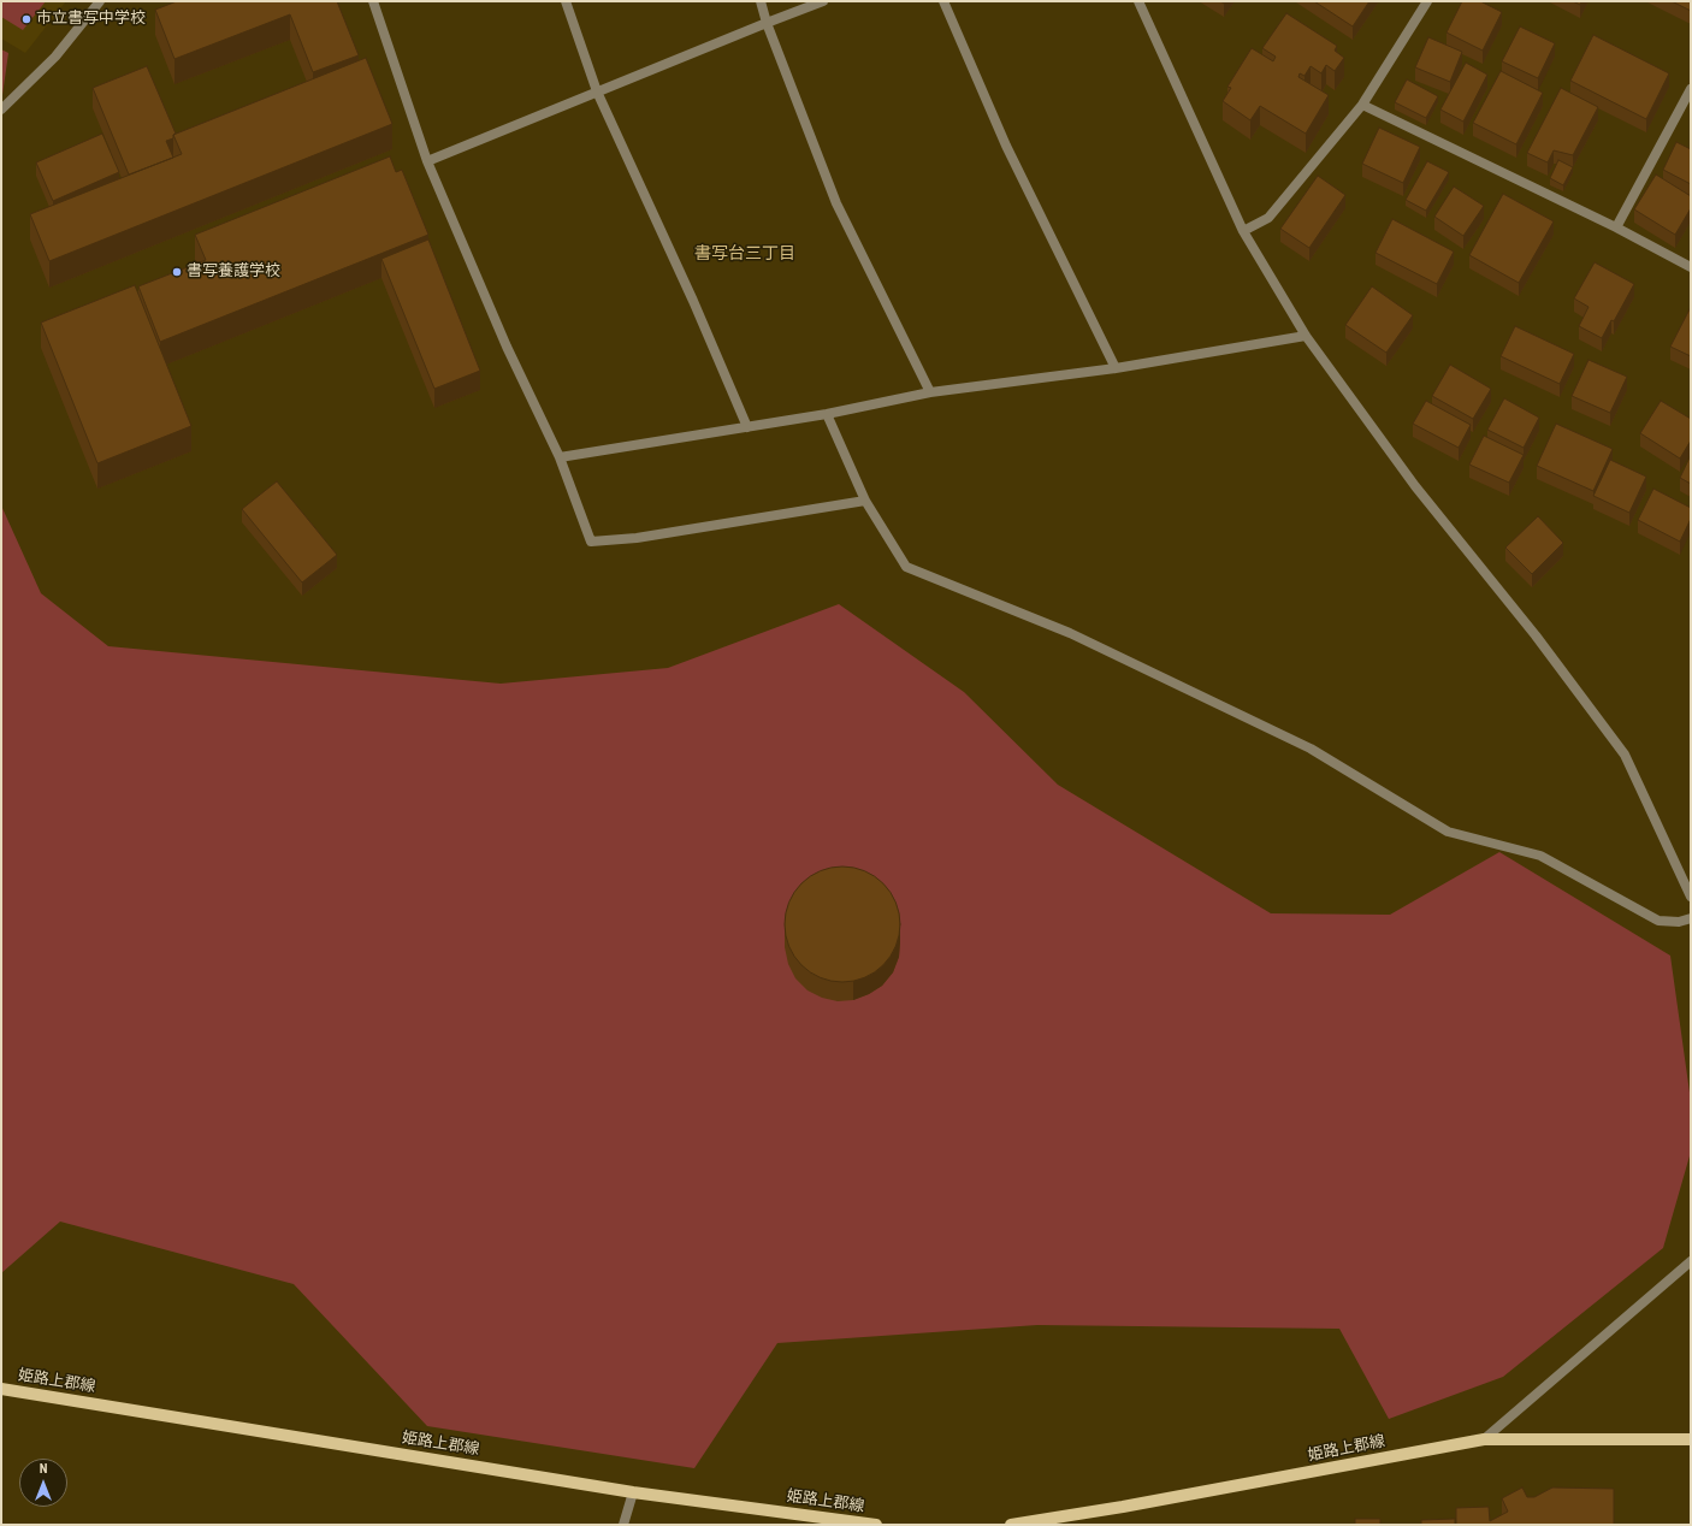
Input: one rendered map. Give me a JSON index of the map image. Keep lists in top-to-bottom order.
{
  "streets": {
    "main road": ["姫路上郡線"]
  },
  "districts": ["書写台三丁目"],
  "places": ["市立書写中学校", "書写養護学校"],
  "north": "top"
}
